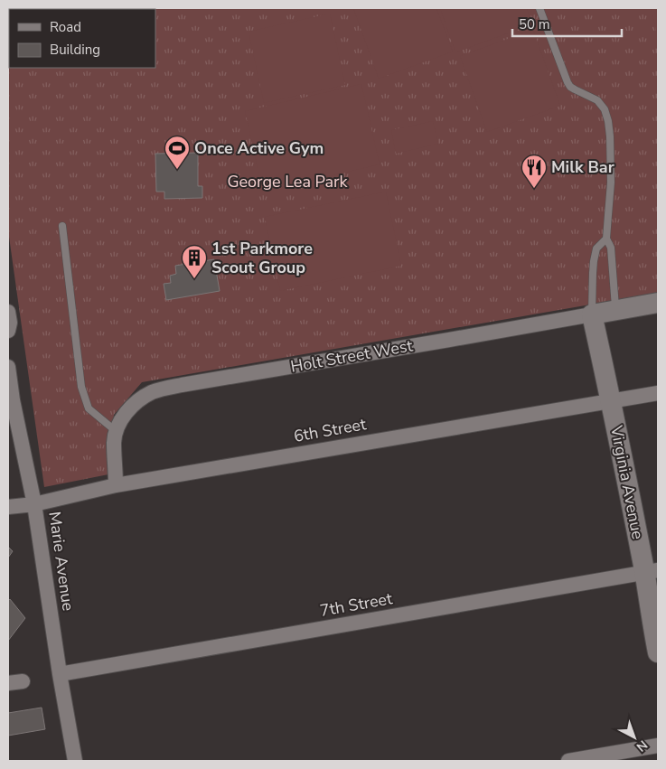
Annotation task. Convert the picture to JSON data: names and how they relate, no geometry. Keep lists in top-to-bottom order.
{
  "streets": {
    "street": [
      "Holt Street West",
      "6th Street",
      "Virginia Avenue",
      "Marie Avenue",
      "7th Street"
    ]
  },
  "crossings": [
    ["Holt Street West", "6th Street"],
    ["Holt Street West", "Virginia Avenue"],
    ["6th Street", "Virginia Avenue"],
    ["6th Street", "Marie Avenue"],
    ["Virginia Avenue", "7th Street"],
    ["Marie Avenue", "7th Street"]
  ],
  "parks": ["George Lea Park"],
  "places": {
    "sports": ["Once Active Gym"],
    "restaurant": ["Milk Bar"],
    "building": ["1st Parkmore Scout Group"]
  },
  "legend": ["Road", "Building"],
  "scale_bar": "50 m",
  "north": "bottom right"
}
